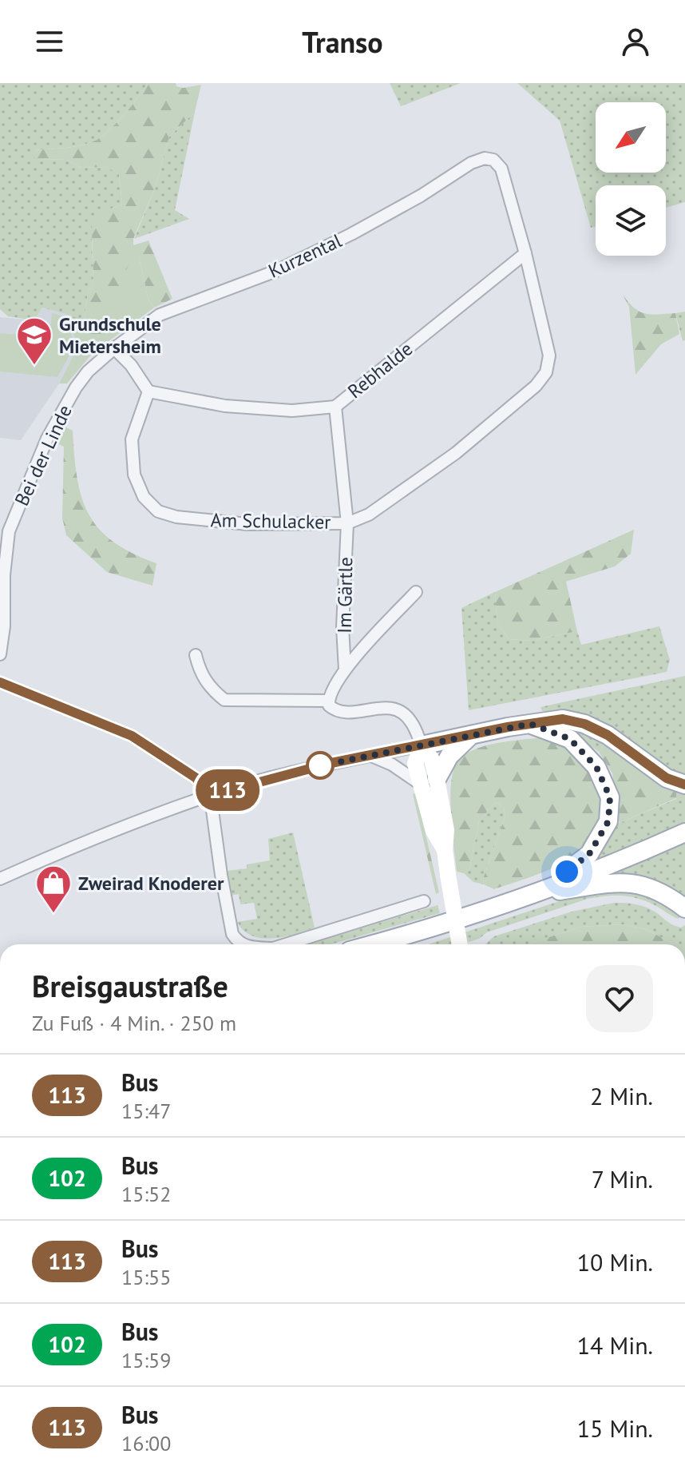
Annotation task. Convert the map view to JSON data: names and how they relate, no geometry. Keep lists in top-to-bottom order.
{
  "streets": {
    "street": [
      "Kurzental",
      "Rebhalde",
      "Bei der Linde",
      "Am Schulacker",
      "Im Gärtle"
    ]
  },
  "crossings": [
    ["Kurzental", "Rebhalde"],
    ["Kurzental", "Bei der Linde"],
    ["Kurzental", "Am Schulacker"],
    ["Rebhalde", "Am Schulacker"],
    ["Rebhalde", "Im Gärtle"],
    ["Am Schulacker", "Im Gärtle"]
  ],
  "places": {
    "school or university": ["Grundschule Mietersheim"],
    "shop": ["Zweirad Knoderer"]
  },
  "lines": ["bus line 113"],
  "north": "bottom left",
  "page": {
    "header": "Transo",
    "on_map": "113",
    "heading": ["Breisgaustraße", "Zu Fuß · 4 Min. · 250 m"],
    "list": [
      {
        "mark": "113",
        "name": "Bus",
        "note": "15:47",
        "value": "2 Min."
      },
      {
        "mark": "102",
        "name": "Bus",
        "note": "15:52",
        "value": "7 Min."
      },
      {
        "mark": "113",
        "name": "Bus",
        "note": "15:55",
        "value": "10 Min."
      },
      {
        "mark": "102",
        "name": "Bus",
        "note": "15:59",
        "value": "14 Min."
      },
      {
        "mark": "113",
        "name": "Bus",
        "note": "16:00",
        "value": "15 Min."
      }
    ]
  }
}
